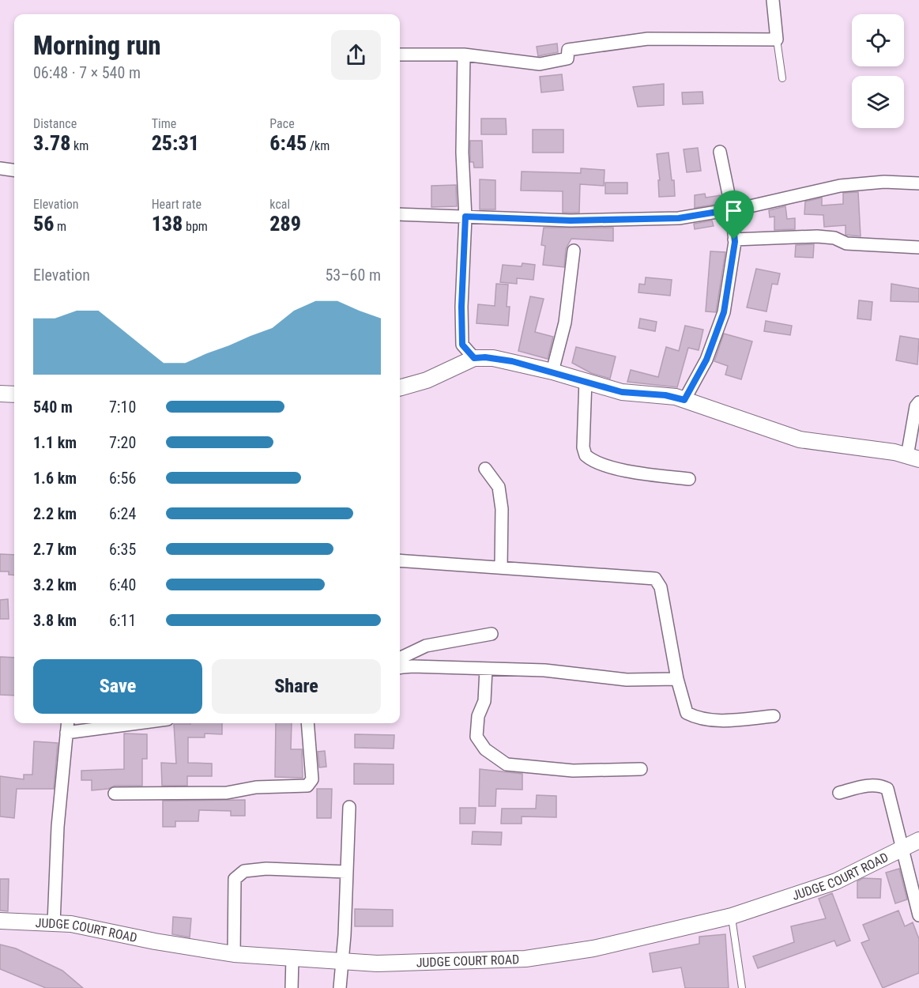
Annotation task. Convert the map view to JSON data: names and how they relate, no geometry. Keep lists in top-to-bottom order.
{
  "streets": {
    "street": ["JUDGE COURT ROAD"]
  },
  "page": {
    "heading": ["Morning run", "06:48 · 7 × 540 m"],
    "stats": [
      ["Distance", "3.78 km"],
      ["Time", "25:31"],
      ["Pace", "6:45 /km"],
      ["Elevation", "56 m"],
      ["Heart rate", "138 bpm"],
      ["kcal", "289"]
    ],
    "chart": ["Elevation", "53–60 m"],
    "list": [
      {
        "name": "540 m",
        "note": "7:10"
      },
      {
        "name": "1.1 km",
        "note": "7:20"
      },
      {
        "name": "1.6 km",
        "note": "6:56"
      },
      {
        "name": "2.2 km",
        "note": "6:24"
      },
      {
        "name": "2.7 km",
        "note": "6:35"
      },
      {
        "name": "3.2 km",
        "note": "6:40"
      },
      {
        "name": "3.8 km",
        "note": "6:11"
      }
    ],
    "buttons": ["Save", "Share"]
  }
}
